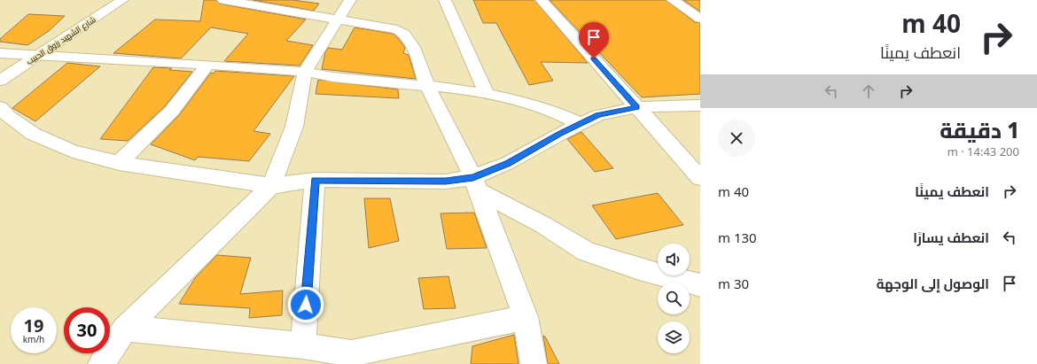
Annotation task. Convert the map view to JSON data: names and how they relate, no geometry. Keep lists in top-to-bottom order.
{
  "streets": {
    "street": ["شارع الشهيد رزوق الحبيب"]
  },
  "page": {
    "turn": ["40 m", "انعطف يمينًا"],
    "heading": ["1 دقيقة", "200 m · 14:43"],
    "list": [
      {
        "name": "انعطف يمينًا",
        "value": "40 m"
      },
      {
        "name": "انعطف يسارًا",
        "value": "130 m"
      },
      {
        "name": "الوصول إلى الوجهة",
        "value": "30 m"
      }
    ],
    "speed": "19 km/h",
    "limit": "30"
  }
}
